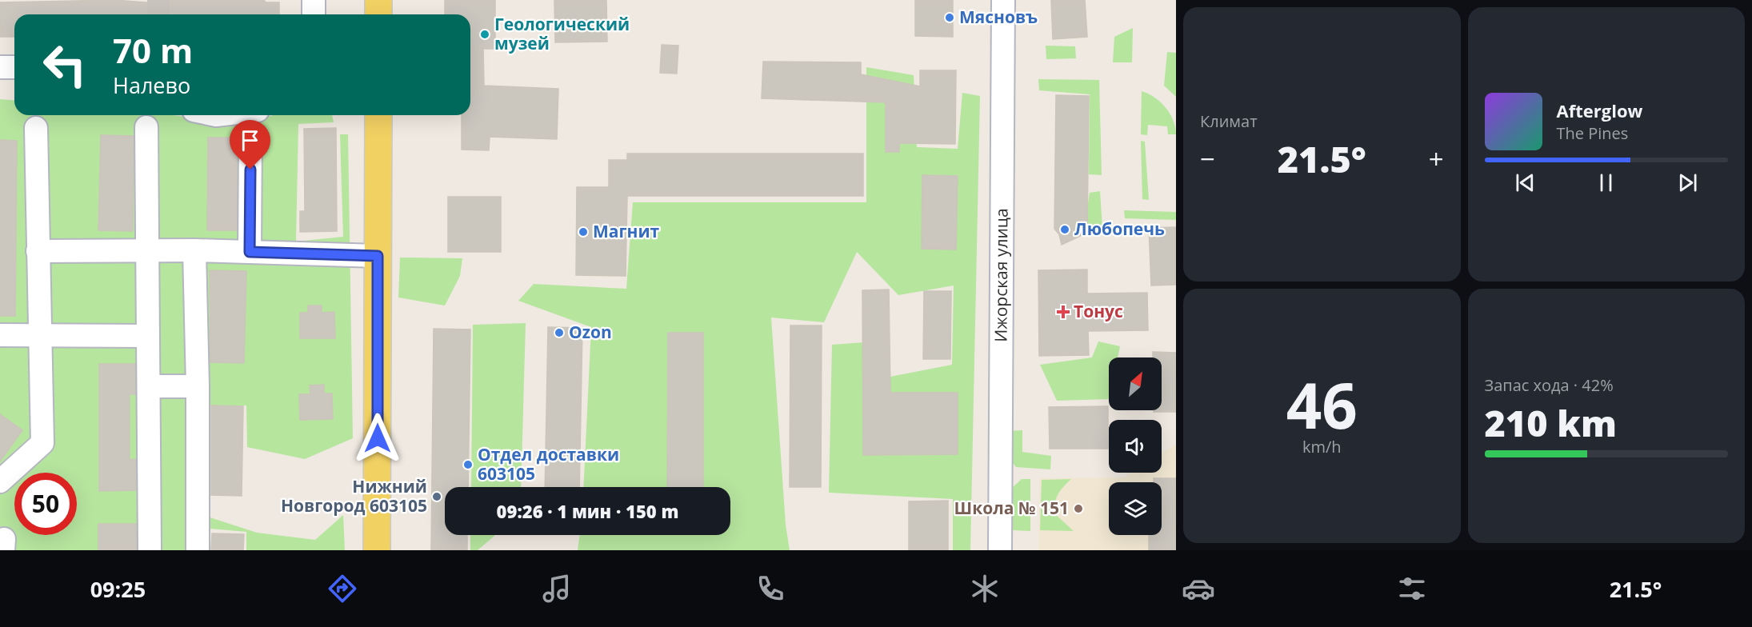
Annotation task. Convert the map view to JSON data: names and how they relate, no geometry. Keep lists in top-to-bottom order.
{
  "streets": {
    "street": ["Ижорская улица"]
  },
  "places": {
    "other": [
      "Мясновъ",
      "Геологический музей",
      "Любопечь",
      "Магнит",
      "Ozon",
      "Отдел доставки 603105",
      "Нижний Новгород 603105",
      "Школа № 151"
    ],
    "health": ["Тонус"]
  },
  "north": "top right",
  "page": {
    "tile": [
      "Климат",
      ["46", "km/h"],
      ["Запас хода · 42%", "210 km"]
    ],
    "turn": ["70 m", "Налево"],
    "song": ["Afterglow", "The Pines"],
    "heat": ["−", "21.5°", "+"],
    "limit": "50",
    "trip": "09:26 · 1 мин · 150 m",
    "tabs": ["09:25", "21.5°"]
  }
}
